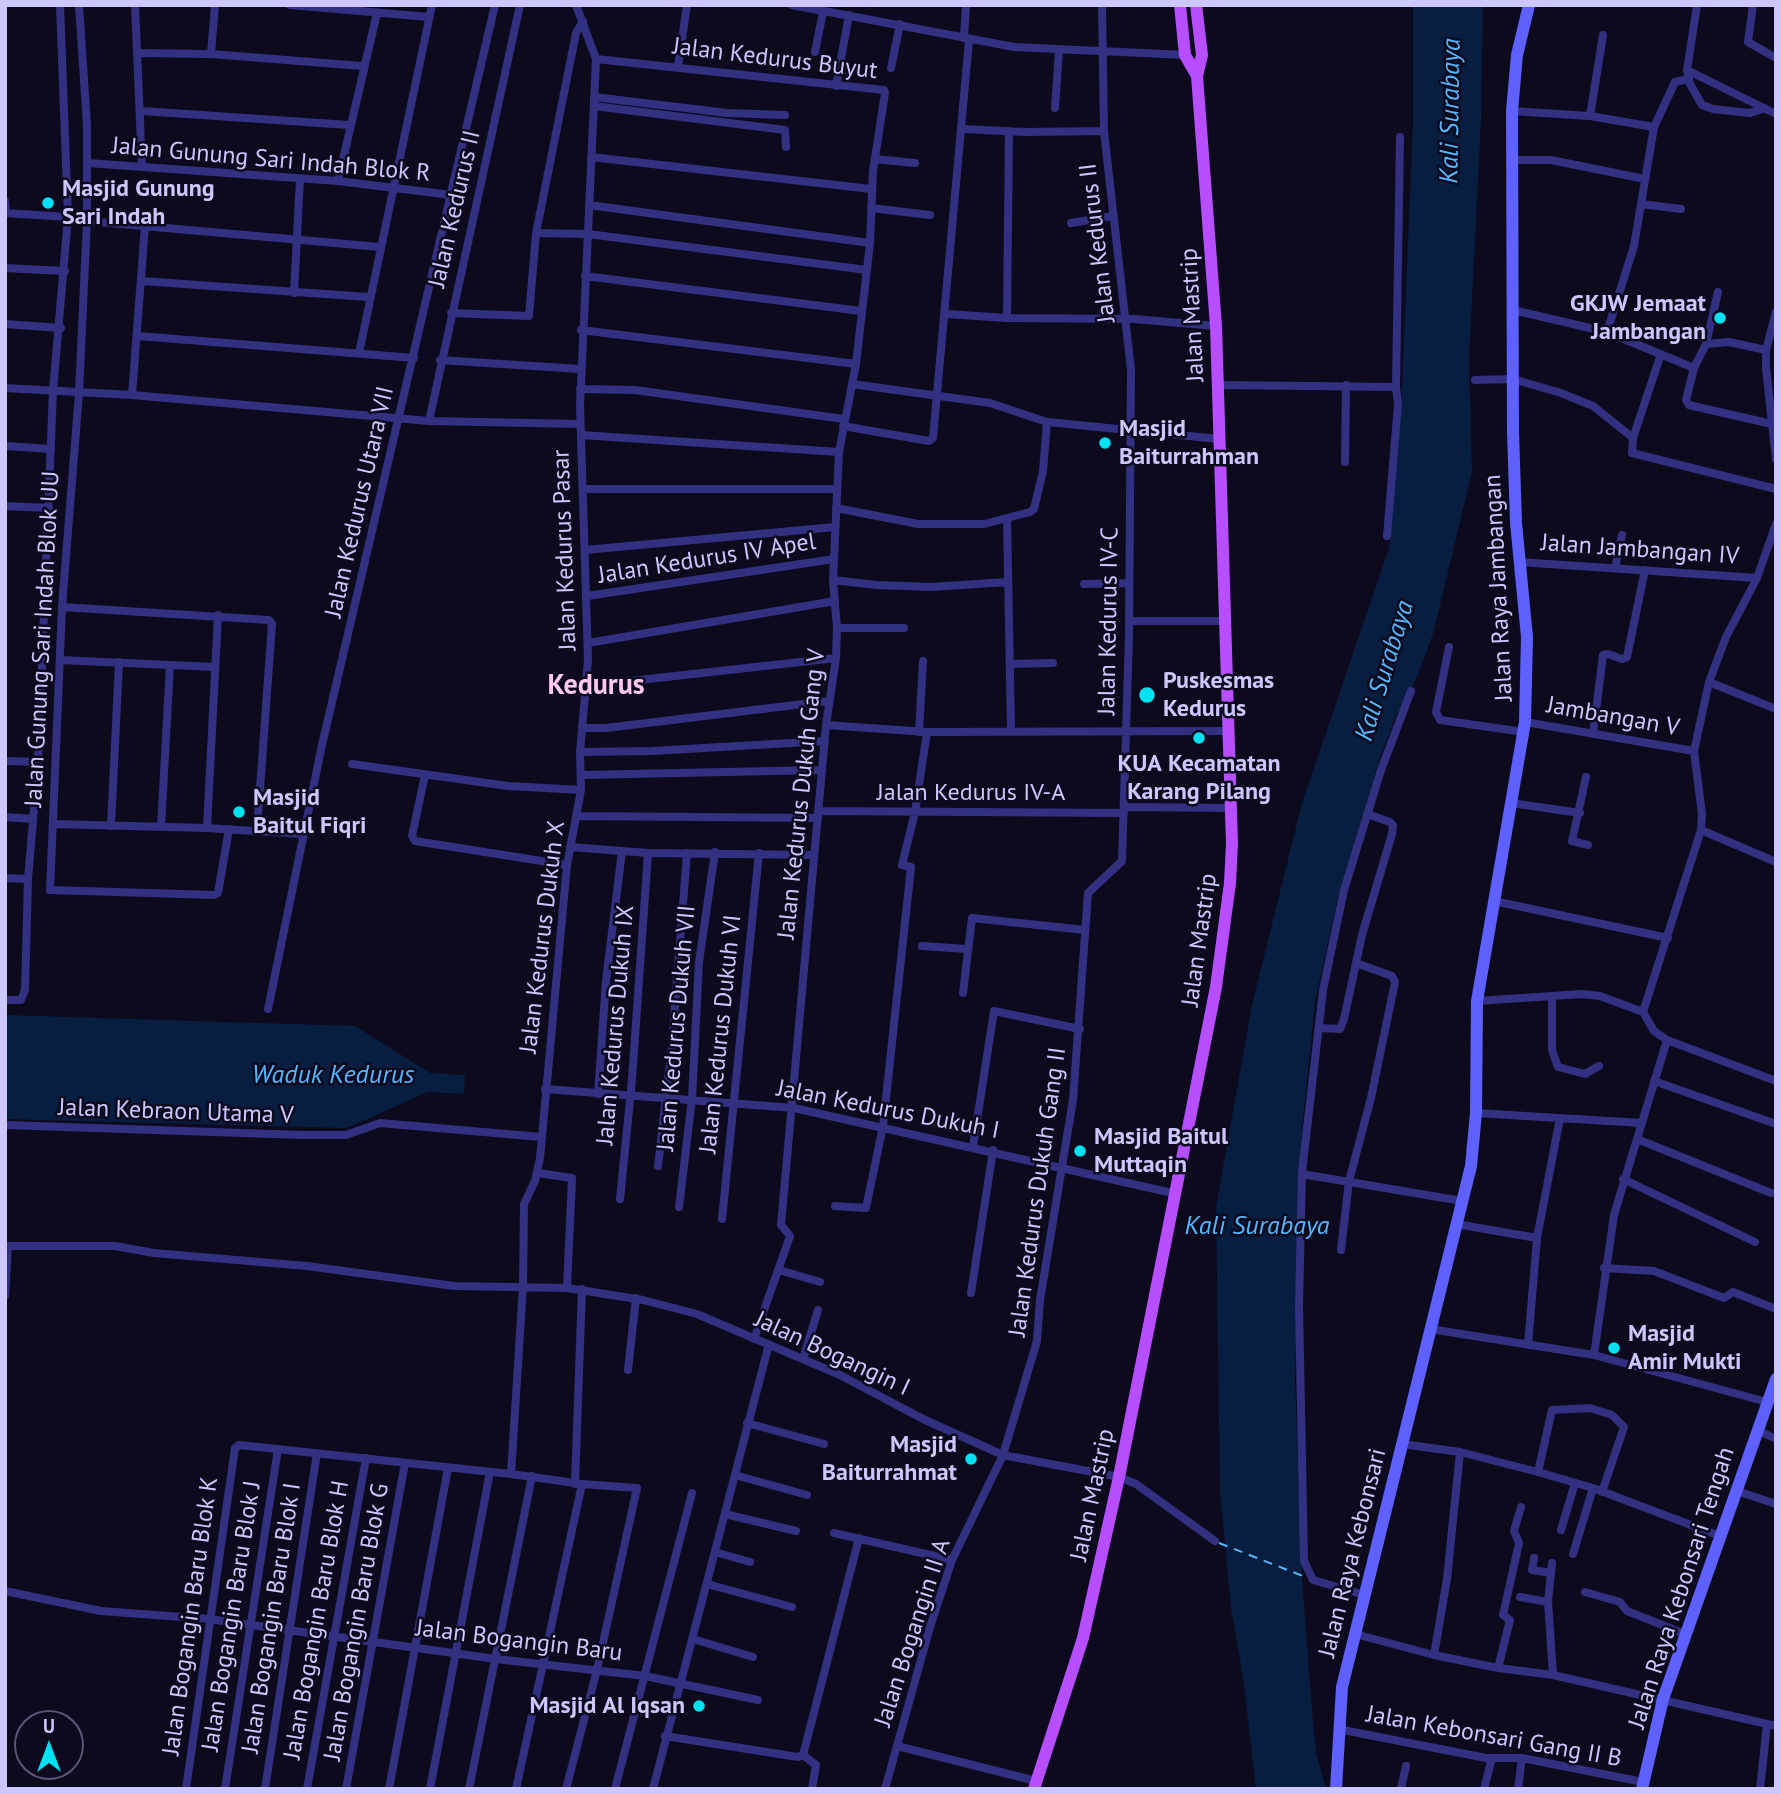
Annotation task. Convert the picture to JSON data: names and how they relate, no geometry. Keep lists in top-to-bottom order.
{
  "streets": {
    "main road": [
      "Jalan Mastrip",
      "Jalan Raya Jambangan",
      "Jalan Raya Kebonsari",
      "Jalan Raya Kebonsari Tengah"
    ],
    "street": [
      "Jalan Kedurus Buyut",
      "Jalan Gunung Sari Indah Blok R",
      "Jalan Kedurus II",
      "Jalan Kedurus Utara VII",
      "Jalan Kedurus Pasar",
      "Jalan Jambangan IV",
      "Jalan Kedurus IV Apel",
      "Jalan Kedurus IV-C",
      "Jalan Gunung Sari Indah Blok UU",
      "Jambangan V",
      "Jalan Kedurus IV-A",
      "Jalan Kedurus Dukuh Gang V",
      "Jalan Kedurus Dukuh X",
      "Jalan Kedurus Dukuh IX",
      "Jalan Kedurus Dukuh VII",
      "Jalan Kedurus Dukuh VI",
      "Jalan Kedurus Dukuh I",
      "Jalan Kebraon Utama V",
      "Jalan Kedurus Dukuh Gang II",
      "Jalan Bogangin I",
      "Jalan Bogangin Baru Blok K",
      "Jalan Bogangin Baru Blok J",
      "Jalan Bogangin Baru Blok I",
      "Jalan Bogangin Baru Blok H",
      "Jalan Bogangin Baru Blok G",
      "Jalan Bogangin II A",
      "Jalan Bogangin Baru",
      "Jalan Kebonsari Gang II B"
    ]
  },
  "crossings": [
    ["Jalan Kedurus Buyut", "Jalan Kedurus Dukuh Gang V"],
    ["Jalan Gunung Sari Indah Blok R", "Jalan Kedurus Utara VII"],
    ["Jalan Gunung Sari Indah Blok R", "Jalan Gunung Sari Indah Blok UU"],
    ["Jalan Kedurus II", "Jalan Kedurus IV-C"],
    ["Jalan Mastrip", "Jalan Kedurus IV-A"],
    ["Jalan Mastrip", "Jalan Kedurus Dukuh I"],
    ["Jalan Mastrip", "Jalan Bogangin I"],
    ["Jalan Kedurus Pasar", "Jalan Kedurus IV Apel"],
    ["Jalan Kedurus Pasar", "Jalan Kedurus Dukuh X"],
    ["Jalan Jambangan IV", "Jalan Raya Jambangan"],
    ["Jalan Kedurus IV Apel", "Jalan Kedurus Dukuh Gang V"],
    ["Jalan Raya Jambangan", "Jambangan V"],
    ["Jalan Raya Jambangan", "Jalan Raya Kebonsari"],
    ["Jalan Kedurus IV-C", "Jalan Kedurus IV-A"],
    ["Jalan Kedurus IV-C", "Jalan Kedurus Dukuh Gang II"],
    ["Jalan Kedurus IV-A", "Jalan Kedurus Dukuh Gang V"],
    ["Jalan Kedurus IV-A", "Jalan Kedurus Dukuh X"],
    ["Jalan Kedurus Dukuh Gang V", "Jalan Kedurus Dukuh I"],
    ["Jalan Kedurus Dukuh X", "Jalan Kedurus Dukuh I"],
    ["Jalan Kedurus Dukuh X", "Jalan Kebraon Utama V"],
    ["Jalan Kedurus Dukuh X", "Jalan Bogangin I"],
    ["Jalan Kedurus Dukuh IX", "Jalan Kedurus Dukuh I"],
    ["Jalan Kedurus Dukuh VII", "Jalan Kedurus Dukuh I"],
    ["Jalan Kedurus Dukuh VI", "Jalan Kedurus Dukuh I"],
    ["Jalan Kedurus Dukuh I", "Jalan Kedurus Dukuh Gang II"],
    ["Jalan Kedurus Dukuh Gang II", "Jalan Bogangin I"],
    ["Jalan Kedurus Dukuh Gang II", "Jalan Bogangin II A"],
    ["Jalan Bogangin I", "Jalan Bogangin II A"],
    ["Jalan Raya Kebonsari", "Jalan Kebonsari Gang II B"],
    ["Jalan Raya Kebonsari Tengah", "Jalan Kebonsari Gang II B"],
    ["Jalan Bogangin Baru Blok K", "Jalan Bogangin Baru Blok J"],
    ["Jalan Bogangin Baru Blok K", "Jalan Bogangin Baru"],
    ["Jalan Bogangin Baru Blok J", "Jalan Bogangin Baru"],
    ["Jalan Bogangin Baru Blok I", "Jalan Bogangin Baru"],
    ["Jalan Bogangin Baru Blok H", "Jalan Bogangin Baru"],
    ["Jalan Bogangin Baru Blok G", "Jalan Bogangin Baru"]
  ],
  "districts": ["Kedurus"],
  "water": ["Kali Surabaya", "Waduk Kedurus"],
  "places": [
    "Masjid Gunung Sari Indah",
    "GKJW Jemaat Jambangan",
    "Masjid Baiturrahman",
    "Puskesmas Kedurus",
    "KUA Kecamatan Karang Pilang",
    "Masjid Baitul Fiqri",
    "Masjid Baitul Muttaqin",
    "Masjid Amir Mukti",
    "Masjid Baiturrahmat",
    "Masjid Al Iqsan"
  ],
  "north": "top"
}
